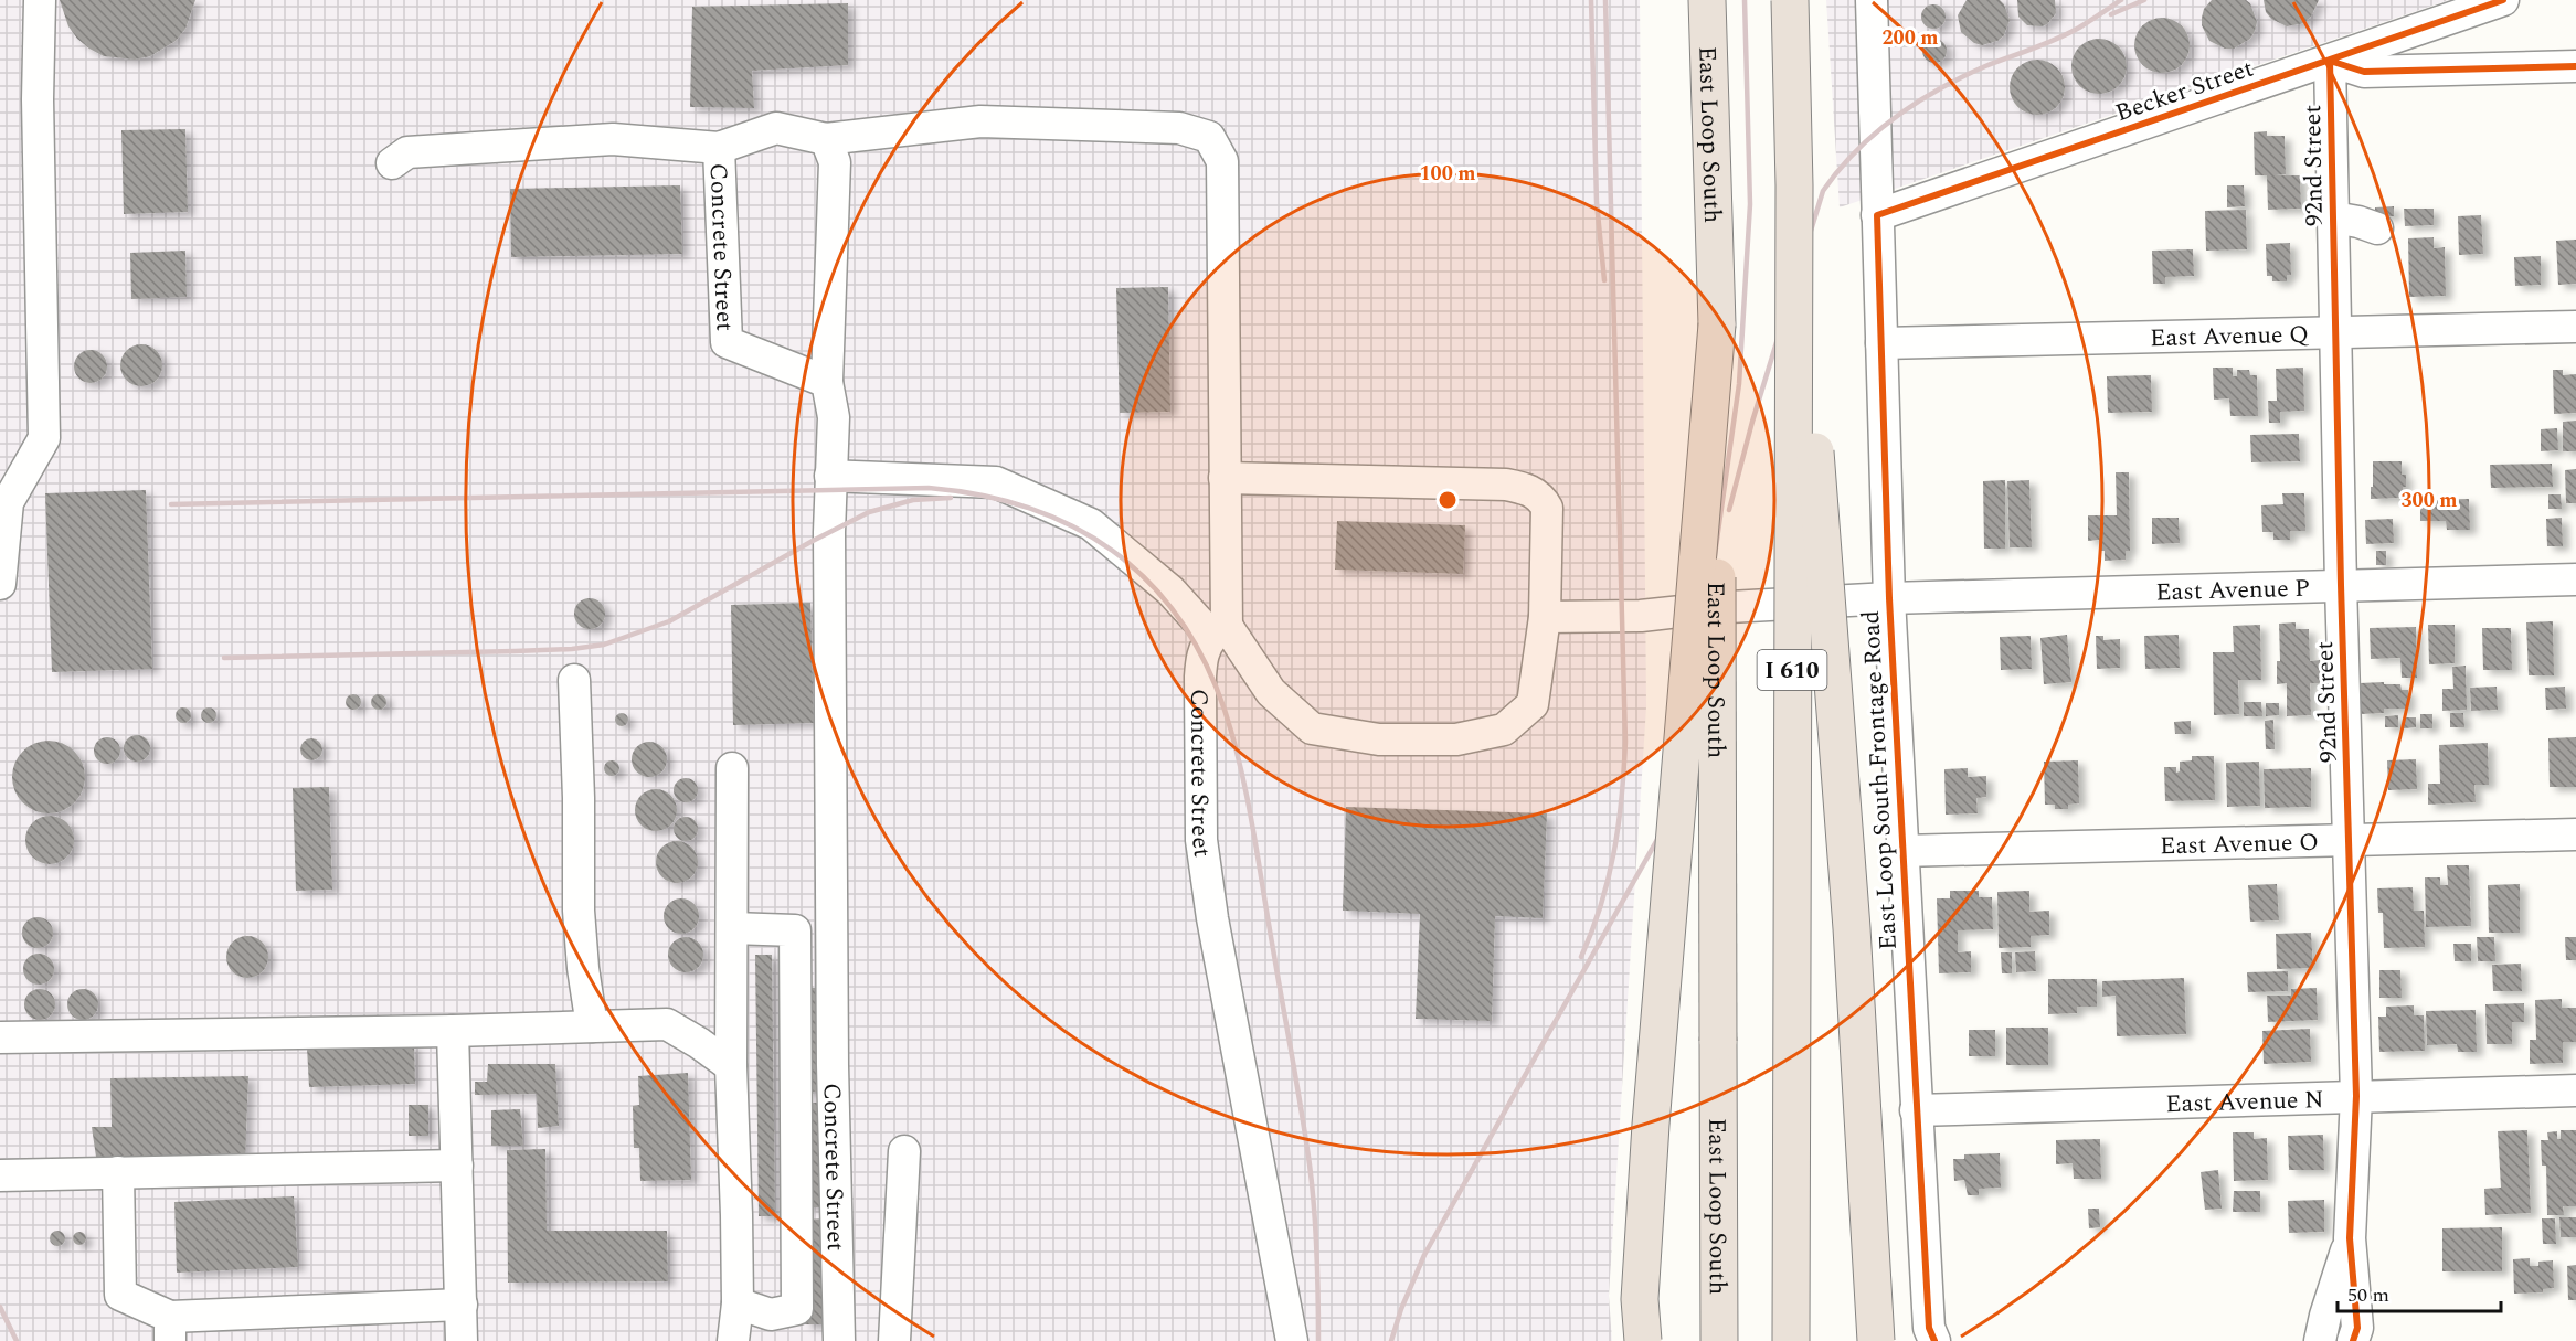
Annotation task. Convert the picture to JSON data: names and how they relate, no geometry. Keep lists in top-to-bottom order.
{
  "streets": {
    "highway": ["East Loop South", "I 610"],
    "street": [
      "Becker Street",
      "92nd Street",
      "Concrete Street",
      "East Avenue Q",
      "East Avenue P",
      "East Loop South Frontage Road",
      "East Avenue O",
      "East Avenue N"
    ]
  },
  "crossings": [
    ["Becker Street", "92nd Street"],
    ["Becker Street", "East Loop South Frontage Road"],
    ["92nd Street", "East Avenue Q"],
    ["92nd Street", "East Avenue P"],
    ["92nd Street", "East Avenue O"],
    ["92nd Street", "East Avenue N"],
    ["East Avenue Q", "East Loop South Frontage Road"],
    ["East Avenue P", "East Loop South Frontage Road"],
    ["East Loop South Frontage Road", "East Avenue O"],
    ["East Loop South Frontage Road", "East Avenue N"]
  ],
  "scale_bar": "50 m",
  "rings": ["200 m", "100 m", "300 m"]
}
